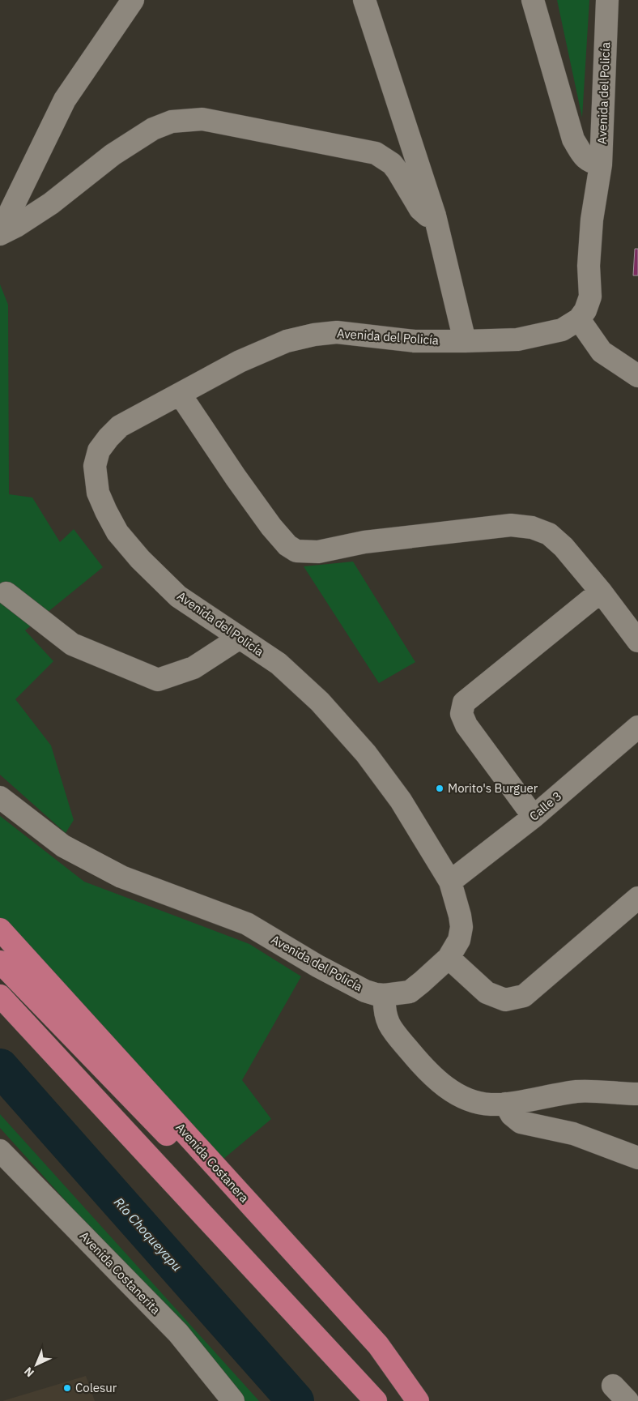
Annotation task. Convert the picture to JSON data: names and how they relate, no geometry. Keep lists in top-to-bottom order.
{
  "streets": {
    "main road": ["Avenida Costanera"],
    "street": ["Avenida del Policía", "Calle 3", "Avenida Costanerita"]
  },
  "crossings": [
    ["Avenida del Policía", "Calle 3"]
  ],
  "water": ["Río Choqueyapu"],
  "places": ["Morito's Burguer", "Colesur"],
  "north": "bottom left"
}
